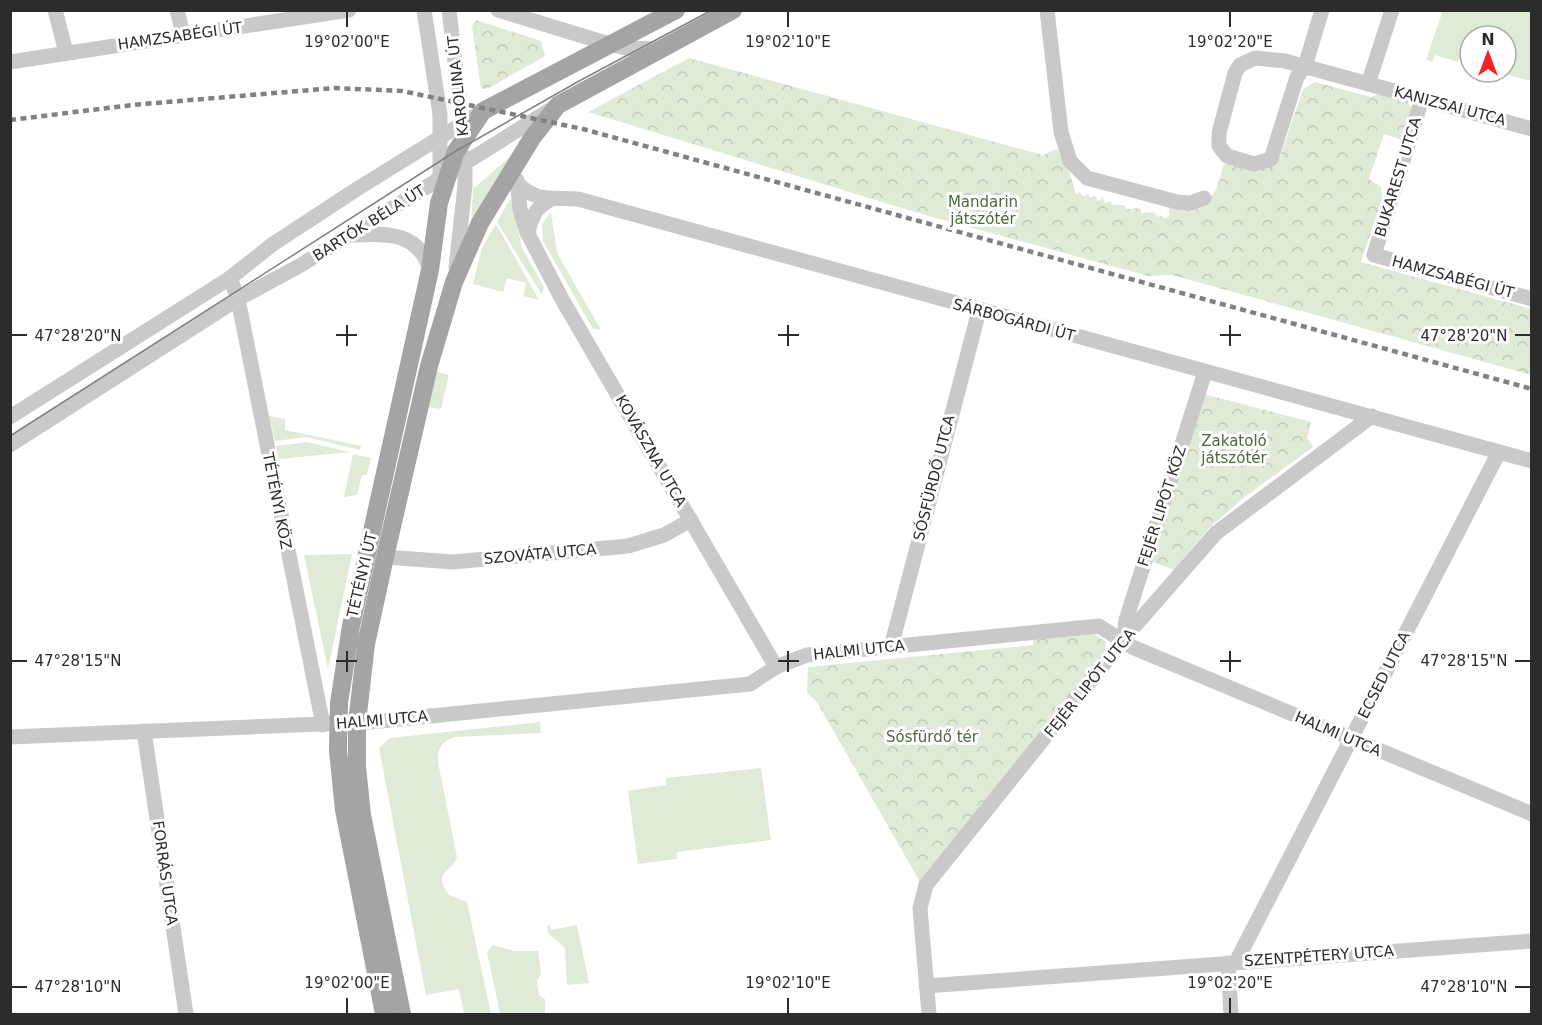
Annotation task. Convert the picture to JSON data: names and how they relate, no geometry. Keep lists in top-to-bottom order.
{
  "streets": {
    "main road": ["TÉTÉNYI ÚT"],
    "street": [
      "HAMZSABÉGI ÚT",
      "KAROLINA ÚT",
      "KANIZSAI UTCA",
      "BUKAREST UTCA",
      "BARTÓK BÉLA ÚT",
      "SÁRBOGÁRDI ÚT",
      "KOVÁSZNA UTCA",
      "SÓSFÜRDŐ UTCA",
      "TÉTÉNYI KÖZ",
      "FEJÉR LIPÓT KÖZ",
      "SZOVÁTA UTCA",
      "HALMI UTCA",
      "ECSED UTCA",
      "FEJÉR LIPÓT UTCA",
      "FORRÁS UTCA",
      "SZENTPÉTERY UTCA"
    ]
  },
  "crossings": [
    ["HAMZSABÉGI ÚT", "BUKAREST UTCA"],
    ["KAROLINA ÚT", "TÉTÉNYI ÚT"],
    ["KANIZSAI UTCA", "BUKAREST UTCA"],
    ["BARTÓK BÉLA ÚT", "TÉTÉNYI KÖZ"],
    ["BARTÓK BÉLA ÚT", "TÉTÉNYI ÚT"],
    ["SÁRBOGÁRDI ÚT", "KOVÁSZNA UTCA"],
    ["SÁRBOGÁRDI ÚT", "SÓSFÜRDŐ UTCA"],
    ["SÁRBOGÁRDI ÚT", "FEJÉR LIPÓT KÖZ"],
    ["SÁRBOGÁRDI ÚT", "TÉTÉNYI ÚT"],
    ["SÁRBOGÁRDI ÚT", "ECSED UTCA"],
    ["SÁRBOGÁRDI ÚT", "FEJÉR LIPÓT UTCA"],
    ["KOVÁSZNA UTCA", "SZOVÁTA UTCA"],
    ["KOVÁSZNA UTCA", "TÉTÉNYI ÚT"],
    ["KOVÁSZNA UTCA", "HALMI UTCA"],
    ["SÓSFÜRDŐ UTCA", "HALMI UTCA"],
    ["TÉTÉNYI KÖZ", "TÉTÉNYI ÚT"],
    ["TÉTÉNYI KÖZ", "HALMI UTCA"],
    ["FEJÉR LIPÓT KÖZ", "HALMI UTCA"],
    ["FEJÉR LIPÓT KÖZ", "FEJÉR LIPÓT UTCA"],
    ["SZOVÁTA UTCA", "TÉTÉNYI ÚT"],
    ["TÉTÉNYI ÚT", "HALMI UTCA"],
    ["HALMI UTCA", "ECSED UTCA"],
    ["HALMI UTCA", "FEJÉR LIPÓT UTCA"],
    ["HALMI UTCA", "FORRÁS UTCA"],
    ["ECSED UTCA", "SZENTPÉTERY UTCA"],
    ["FEJÉR LIPÓT UTCA", "SZENTPÉTERY UTCA"]
  ],
  "parks": ["Mandarin játszótér", "Zakatoló játszótér", "Sósfürdő tér"],
  "north": "top",
  "coordinates": [
    "19°02'00\"E",
    "19°02'10\"E",
    "19°02'20\"E",
    "47°28'20\"N",
    "47°28'15\"N",
    "47°28'10\"N"
  ]
}
